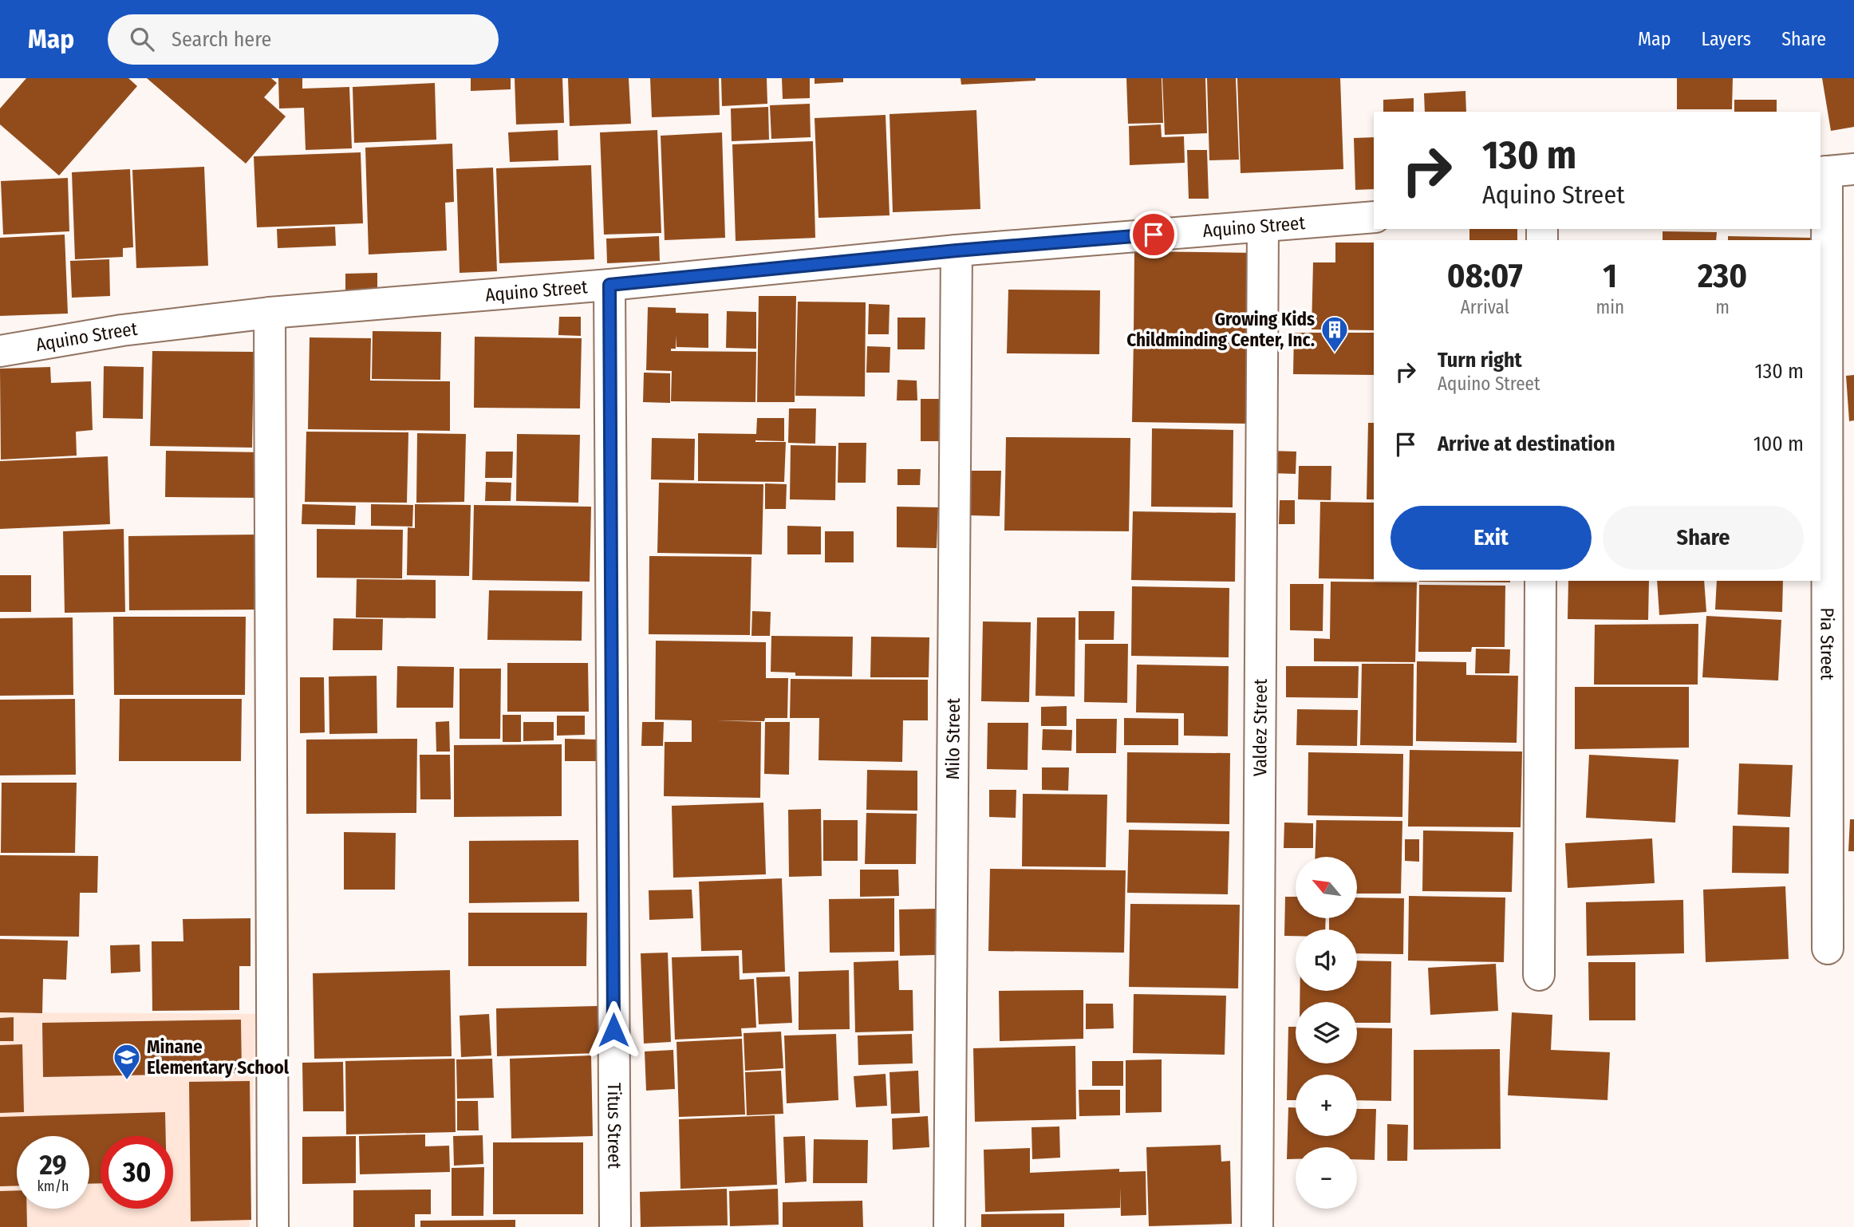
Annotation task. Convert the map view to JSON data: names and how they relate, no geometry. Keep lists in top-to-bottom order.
{
  "streets": {
    "street": [
      "Aquino Street",
      "Pia Street",
      "Valdez Street",
      "Milo Street",
      "Titus Street"
    ]
  },
  "crossings": [
    ["Aquino Street", "Valdez Street"],
    ["Aquino Street", "Milo Street"],
    ["Aquino Street", "Titus Street"]
  ],
  "places": {
    "building": ["Growing Kids Childminding Center, Inc."],
    "school or university": ["Minane Elementary School"]
  },
  "north": "top left",
  "page": {
    "header": "Map",
    "search": "Search here",
    "nav": ["Map", "Layers", "Share"],
    "turn": ["130 m", "Aquino Street"],
    "eta": [
      "08:07",
      "Arrival",
      "1",
      "min",
      "230",
      "m"
    ],
    "list": [
      {
        "name": "Turn right",
        "note": "Aquino Street",
        "value": "130 m"
      },
      {
        "name": "Arrive at destination",
        "value": "100 m"
      }
    ],
    "buttons": ["Exit", "Share"],
    "map_buttons": ["+", "−"],
    "speed": "29 km/h",
    "limit": "30"
  }
}
